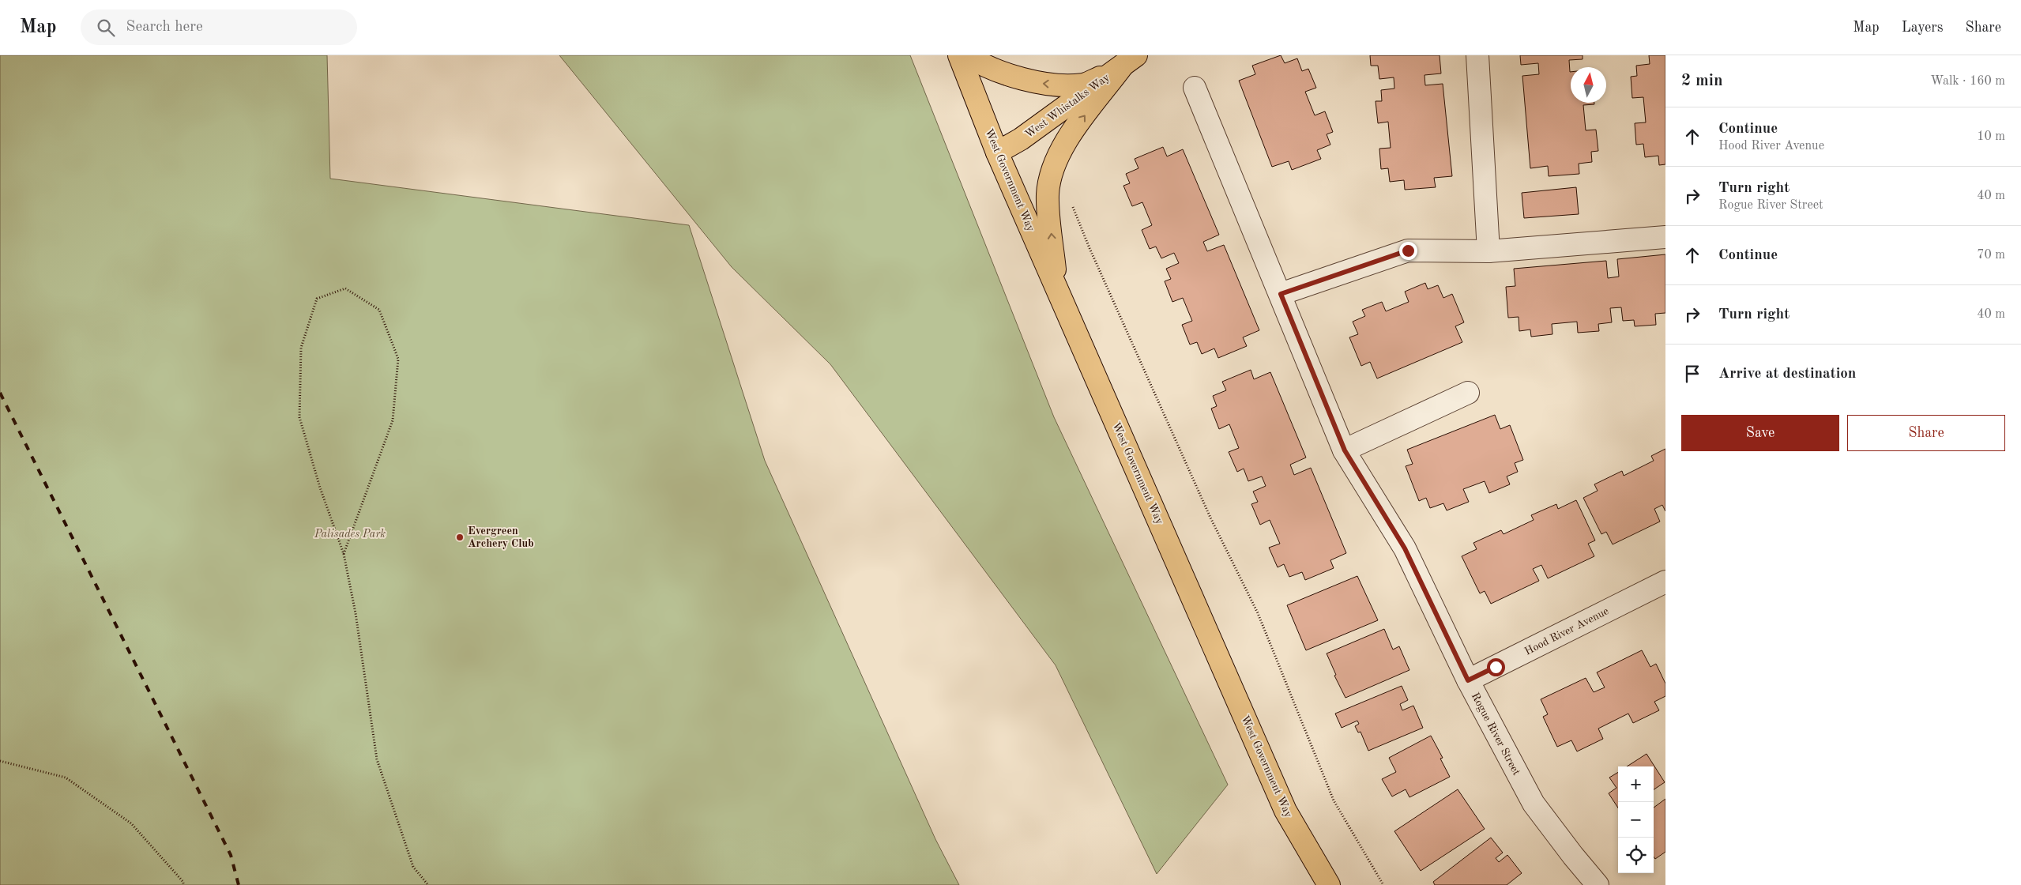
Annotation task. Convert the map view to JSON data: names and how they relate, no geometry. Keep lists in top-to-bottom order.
{
  "streets": {
    "main road": ["West Whistalks Way", "West Government Way"],
    "street": ["Hood River Avenue", "Rogue River Street"]
  },
  "crossings": [
    ["West Whistalks Way", "West Government Way"],
    ["Hood River Avenue", "Rogue River Street"]
  ],
  "parks": ["Palisades Park"],
  "places": ["Evergreen Archery Club"],
  "north": "top",
  "page": {
    "header": "Map",
    "search": "Search here",
    "nav": ["Map", "Layers", "Share"],
    "heading": ["2 min", "Walk · 160 m"],
    "list": [
      ["Continue", "Hood River Avenue", "10 m"],
      ["Turn right", "Rogue River Street", "40 m"],
      ["Continue", "70 m"],
      ["Turn right", "40 m"],
      "Arrive at destination"
    ],
    "buttons": ["Save", "Share"],
    "map_buttons": ["+", "−"]
  }
}
